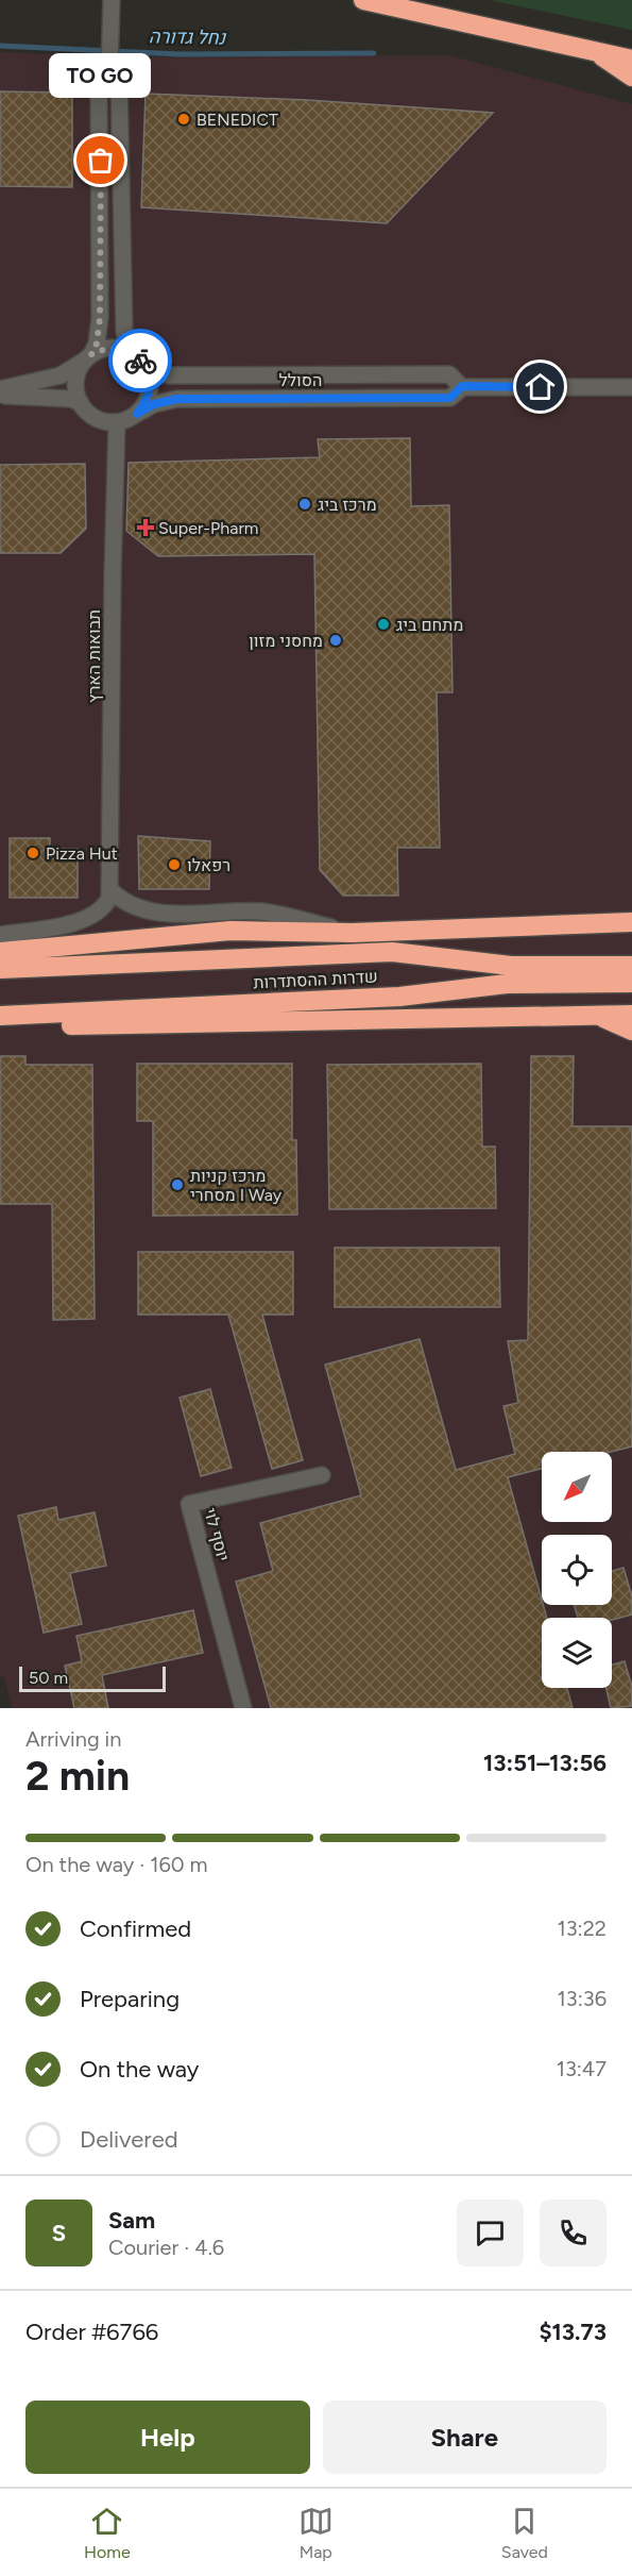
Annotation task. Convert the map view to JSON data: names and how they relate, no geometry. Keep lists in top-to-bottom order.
{
  "streets": {
    "highway": ["שדרות ההסתדרות"],
    "street": ["הסולל", "תבואות הארץ", "יוסף לוי"]
  },
  "crossings": [
    ["הסולל", "תבואות הארץ"]
  ],
  "water": ["נחל גדורה"],
  "places": {
    "other": [
      "BENEDICT",
      "TO GO",
      "מרכז ביג",
      "מתחם ביג",
      "מחסני מזון",
      "Pizza Hut",
      "רפאלו",
      "מרכז קניות מסחרי I Way"
    ],
    "health": ["Super-Pharm"]
  },
  "scale_bar": "50 m",
  "north": "bottom left",
  "page": {
    "bubble": "TO GO",
    "scale": "50 m",
    "heading": ["2 min", "Arriving in", "13:51–13:56"],
    "panel": [
      "Sam",
      "Courier · 4.6",
      "Order #6766",
      "$13.73"
    ],
    "bar": "On the way · 160 m",
    "list": [
      ["Confirmed", "13:22"],
      ["Preparing", "13:36"],
      ["On the way", "13:47"],
      "Delivered"
    ],
    "round": "S",
    "buttons": ["Help", "Share"],
    "tabs": ["Home", "Map", "Saved"]
  }
}
